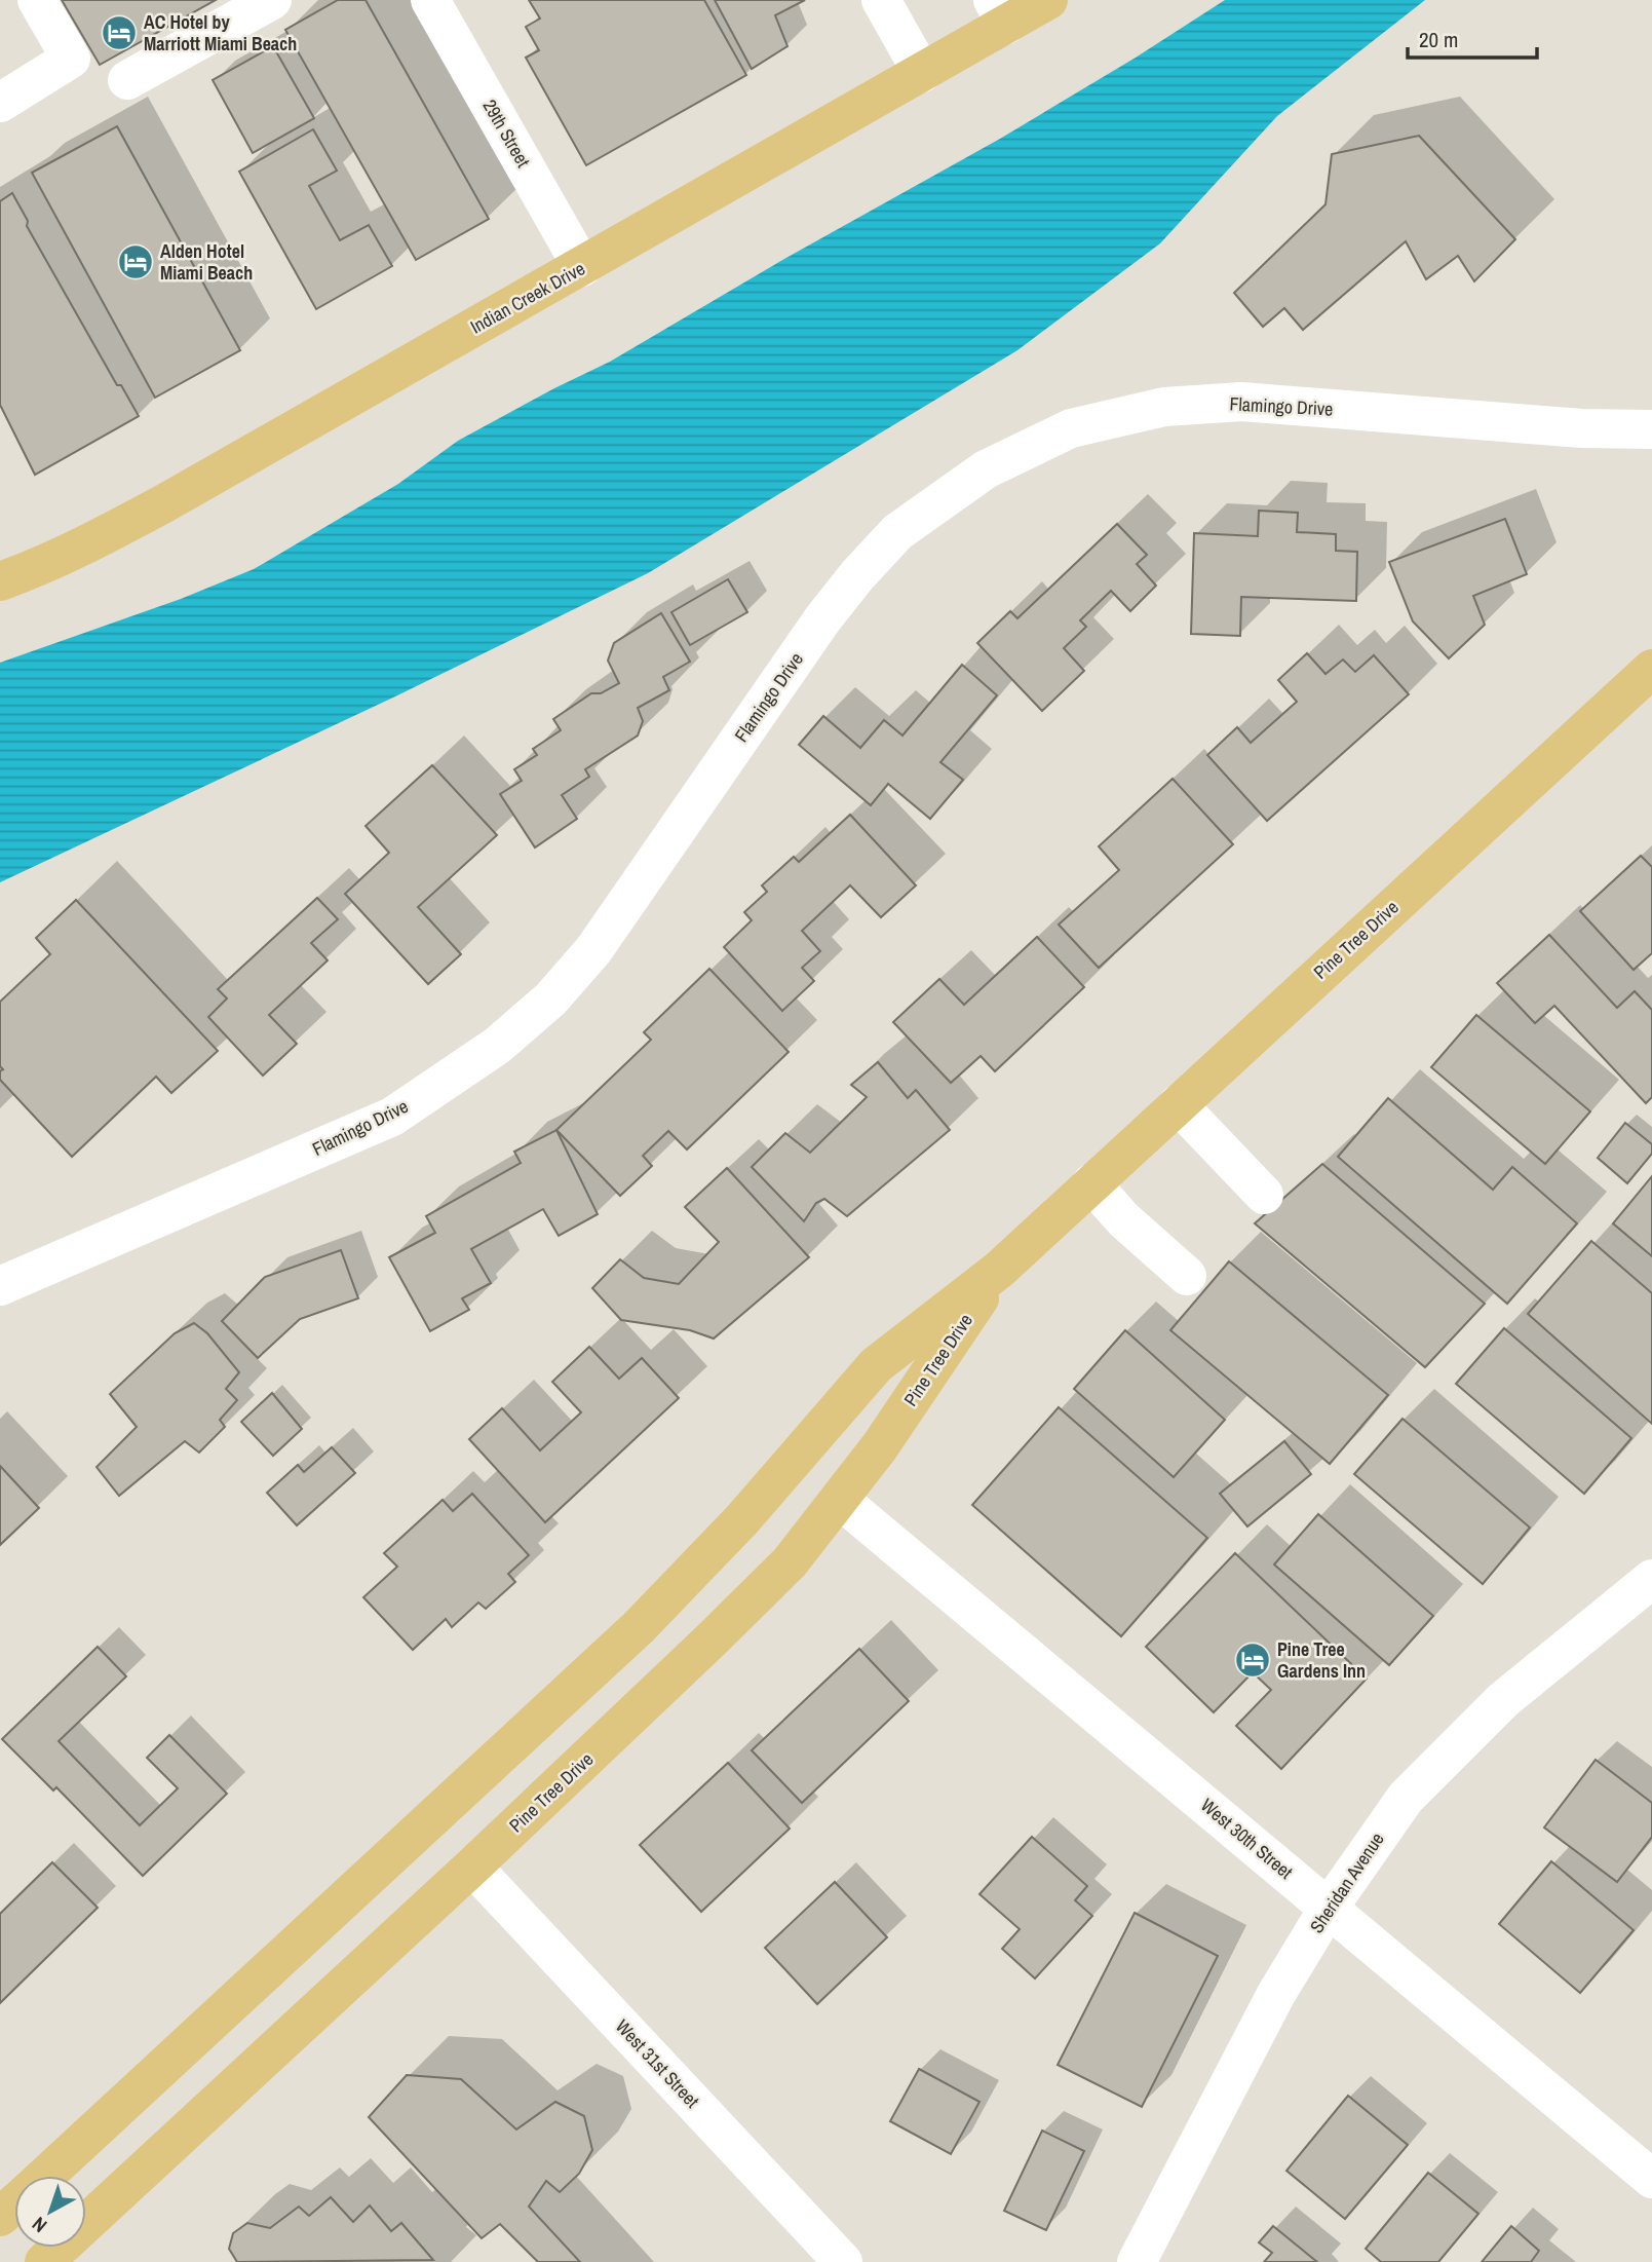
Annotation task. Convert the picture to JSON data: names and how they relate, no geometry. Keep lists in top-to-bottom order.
{
  "streets": {
    "main road": ["Indian Creek Drive", "Pine Tree Drive"],
    "street": [
      "29th Street",
      "Flamingo Drive",
      "West 30th Street",
      "Sheridan Avenue",
      "West 31st Street"
    ]
  },
  "crossings": [
    ["29th Street", "Indian Creek Drive"],
    ["Pine Tree Drive", "West 30th Street"],
    ["Pine Tree Drive", "West 31st Street"],
    ["West 30th Street", "Sheridan Avenue"]
  ],
  "places": {
    "hotel": ["AC Hotel by Marriott Miami Beach", "Alden Hotel Miami Beach", "Pine Tree Gardens Inn"]
  },
  "scale_bar": "20 m",
  "north": "bottom left"
}
